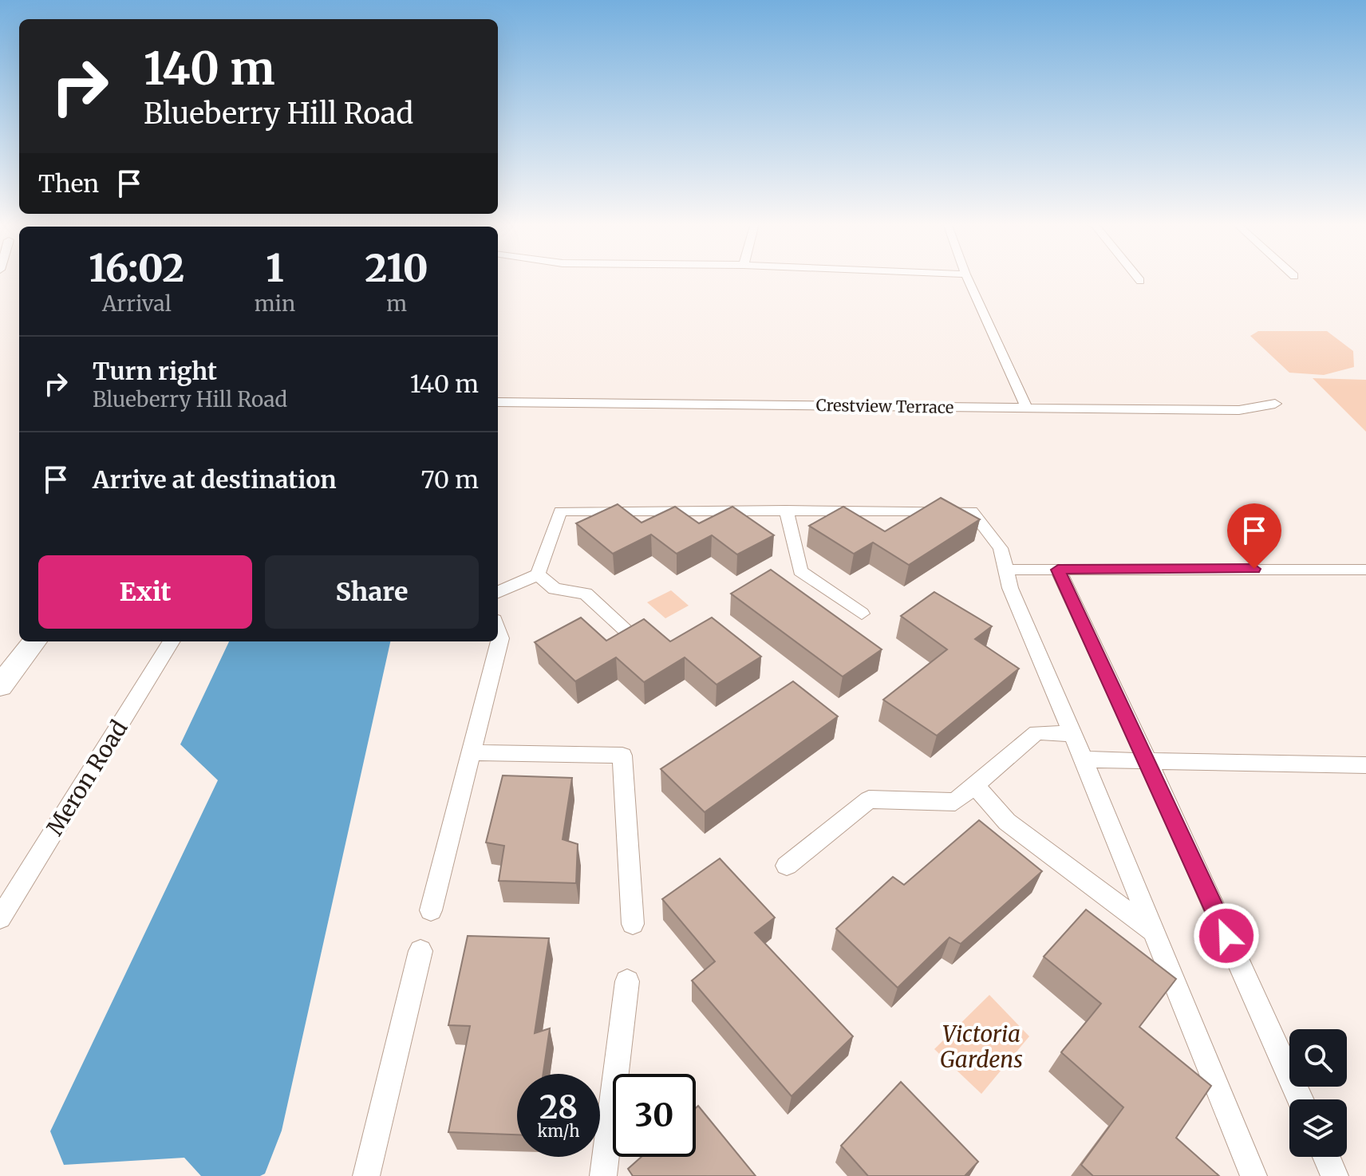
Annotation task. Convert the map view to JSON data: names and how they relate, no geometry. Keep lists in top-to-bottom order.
{
  "streets": {
    "street": ["Crestview Terrace", "Meron Road"]
  },
  "parks": ["Victoria Gardens"],
  "page": {
    "turn": ["140 m", "Blueberry Hill Road"],
    "then": "Then",
    "eta": [
      "16:02",
      "Arrival",
      "1",
      "min",
      "210",
      "m"
    ],
    "list": [
      {
        "name": "Turn right",
        "note": "Blueberry Hill Road",
        "value": "140 m"
      },
      {
        "name": "Arrive at destination",
        "value": "70 m"
      }
    ],
    "buttons": ["Exit", "Share"],
    "speed": "28 km/h",
    "limit": "30"
  }
}
